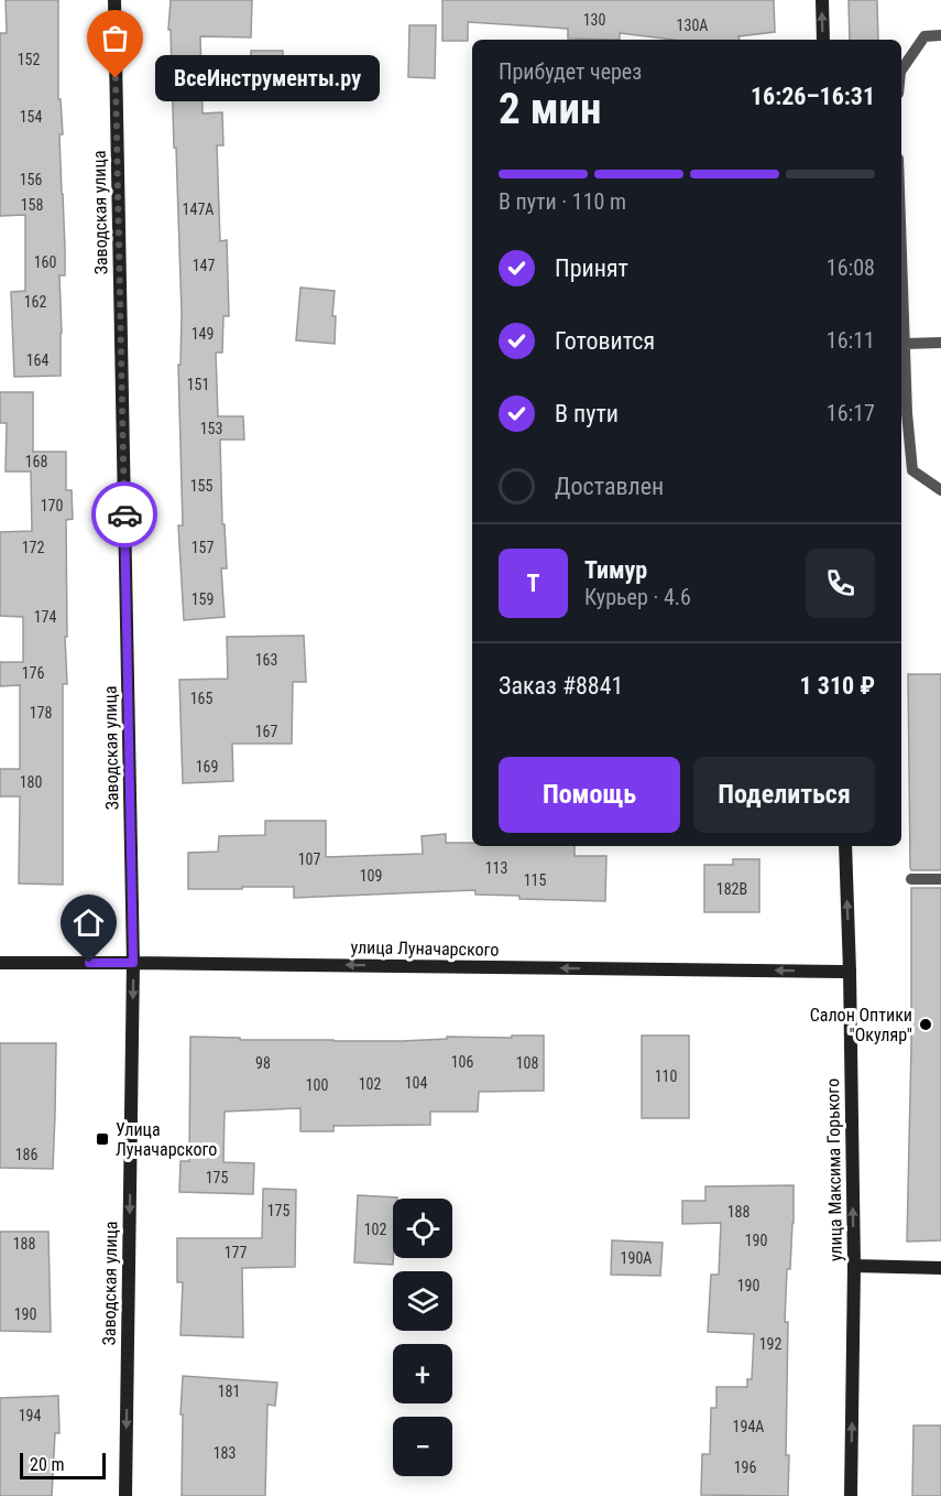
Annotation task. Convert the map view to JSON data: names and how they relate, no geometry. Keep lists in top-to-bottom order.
{
  "streets": {
    "main road": ["Заводская улица", "улица Луначарского", "улица Максима Горького"]
  },
  "crossings": [
    ["Заводская улица", "улица Луначарского"],
    ["улица Луначарского", "улица Максима Горького"]
  ],
  "one_way": ["Заводская улица", "улица Луначарского", "улица Максима Горького"],
  "places": {
    "other": ["ВсеИнструменты.ру", "Салон Оптики \"Окуляр\""],
    "transit": ["Улица Луначарского"]
  },
  "house_numbers": [
    "130",
    "130А",
    "152",
    "154",
    "156",
    "158",
    "147А",
    "160",
    "147",
    "162",
    "149",
    "164",
    "151",
    "153",
    "168",
    "155",
    "170",
    "172",
    "157",
    "159",
    "174",
    "163",
    "176",
    "165",
    "178",
    "167",
    "169",
    "180",
    "107",
    "113",
    "109",
    "115",
    "182В",
    "106",
    "98",
    "108",
    "110",
    "104",
    "102",
    "100",
    "186",
    "175",
    "175",
    "188",
    "102",
    "190",
    "188",
    "177",
    "190А",
    "190",
    "190",
    "192",
    "181",
    "194",
    "194А",
    "183",
    "196"
  ],
  "scale_bar": "20 m",
  "page": {
    "heading": ["2 мин", "Прибудет через", "16:26–16:31"],
    "panel": [
      "Тимур",
      "Курьер · 4.6",
      "Заказ #8841",
      "1 310 ₽"
    ],
    "bubble": "ВсеИнструменты.ру",
    "bar": "В пути · 110 m",
    "list": [
      ["Принят", "16:08"],
      ["Готовится", "16:11"],
      ["В пути", "16:17"],
      "Доставлен"
    ],
    "round": "Т",
    "buttons": ["Помощь", "Поделиться"],
    "map_buttons": ["+", "−"],
    "scale": "20 m"
  }
}
